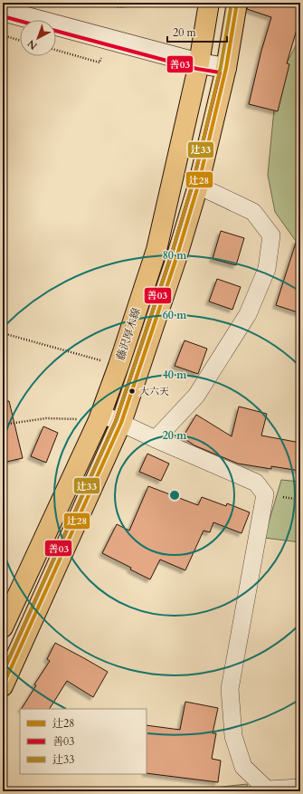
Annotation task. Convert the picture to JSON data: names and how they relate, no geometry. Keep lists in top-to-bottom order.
{
  "streets": {
    "main road": ["藤沢厚木線"]
  },
  "places": ["大六天"],
  "lines": ["transit line 辻28", "transit line 辻33", "transit line 善03"],
  "legend": ["辻28", "善03", "辻33"],
  "scale_bar": "20 m",
  "north": "bottom left",
  "rings": [
    "80 m",
    "60 m",
    "40 m",
    "20 m"
  ]
}
